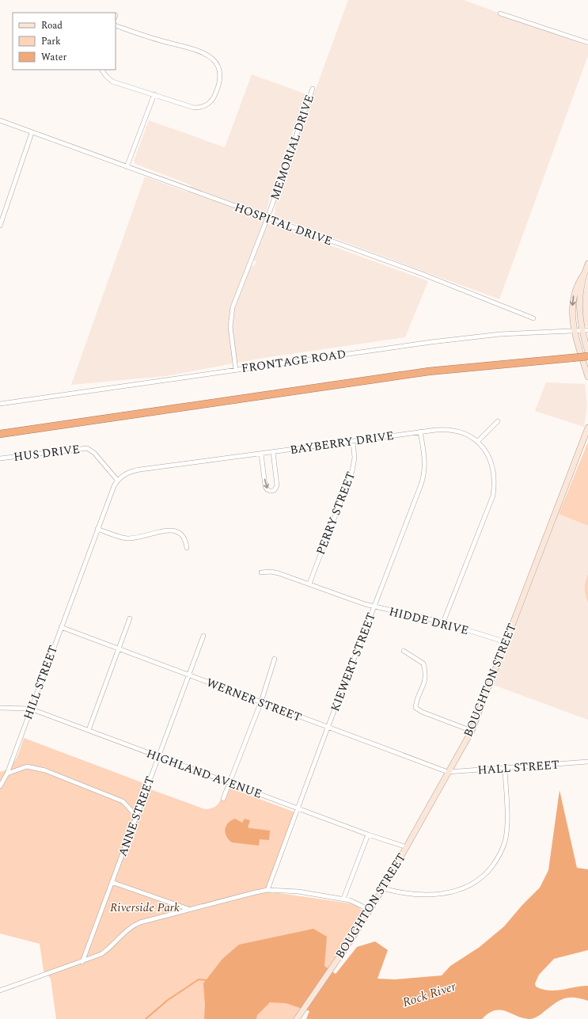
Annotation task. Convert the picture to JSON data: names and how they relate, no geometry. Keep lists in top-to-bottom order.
{
  "streets": {
    "street": [
      "MEMORIAL DRIVE",
      "HOSPITAL DRIVE",
      "FRONTAGE ROAD",
      "BAYBERRY DRIVE",
      "HUS DRIVE",
      "PERRY STREET",
      "HIDDE DRIVE",
      "KIEWERT STREET",
      "BOUGHTON STREET",
      "HILL STREET",
      "WERNER STREET",
      "HALL STREET",
      "HIGHLAND AVENUE",
      "ANNE STREET"
    ]
  },
  "crossings": [
    ["MEMORIAL DRIVE", "HOSPITAL DRIVE"],
    ["MEMORIAL DRIVE", "FRONTAGE ROAD"],
    ["BAYBERRY DRIVE", "HUS DRIVE"],
    ["BAYBERRY DRIVE", "PERRY STREET"],
    ["BAYBERRY DRIVE", "HIDDE DRIVE"],
    ["BAYBERRY DRIVE", "KIEWERT STREET"],
    ["PERRY STREET", "HIDDE DRIVE"],
    ["HIDDE DRIVE", "KIEWERT STREET"],
    ["HIDDE DRIVE", "BOUGHTON STREET"],
    ["KIEWERT STREET", "WERNER STREET"],
    ["KIEWERT STREET", "HIGHLAND AVENUE"],
    ["BOUGHTON STREET", "WERNER STREET"],
    ["BOUGHTON STREET", "HALL STREET"],
    ["BOUGHTON STREET", "HIGHLAND AVENUE"],
    ["HILL STREET", "WERNER STREET"],
    ["HILL STREET", "HIGHLAND AVENUE"],
    ["WERNER STREET", "HALL STREET"],
    ["WERNER STREET", "ANNE STREET"],
    ["HIGHLAND AVENUE", "ANNE STREET"]
  ],
  "water": ["Rock River"],
  "parks": ["Riverside Park"],
  "legend": ["Road", "Park", "Water"]
}
